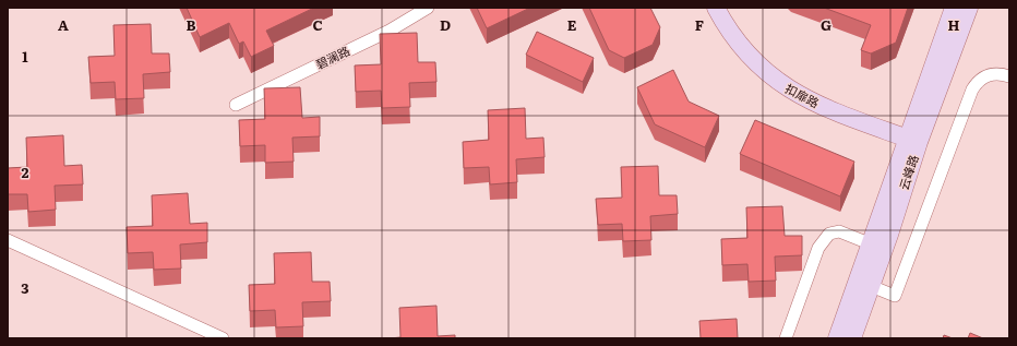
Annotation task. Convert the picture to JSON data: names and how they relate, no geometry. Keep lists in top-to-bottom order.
{
  "streets": {
    "street": ["碧澜路", "扣扉路", "云峰路"]
  },
  "crossings": [
    ["扣扉路", "云峰路"]
  ],
  "grid": {
    "columns": [
      "A",
      "B",
      "C",
      "D",
      "E",
      "F",
      "G",
      "H"
    ],
    "rows": ["1", "2", "3"]
  }
}
